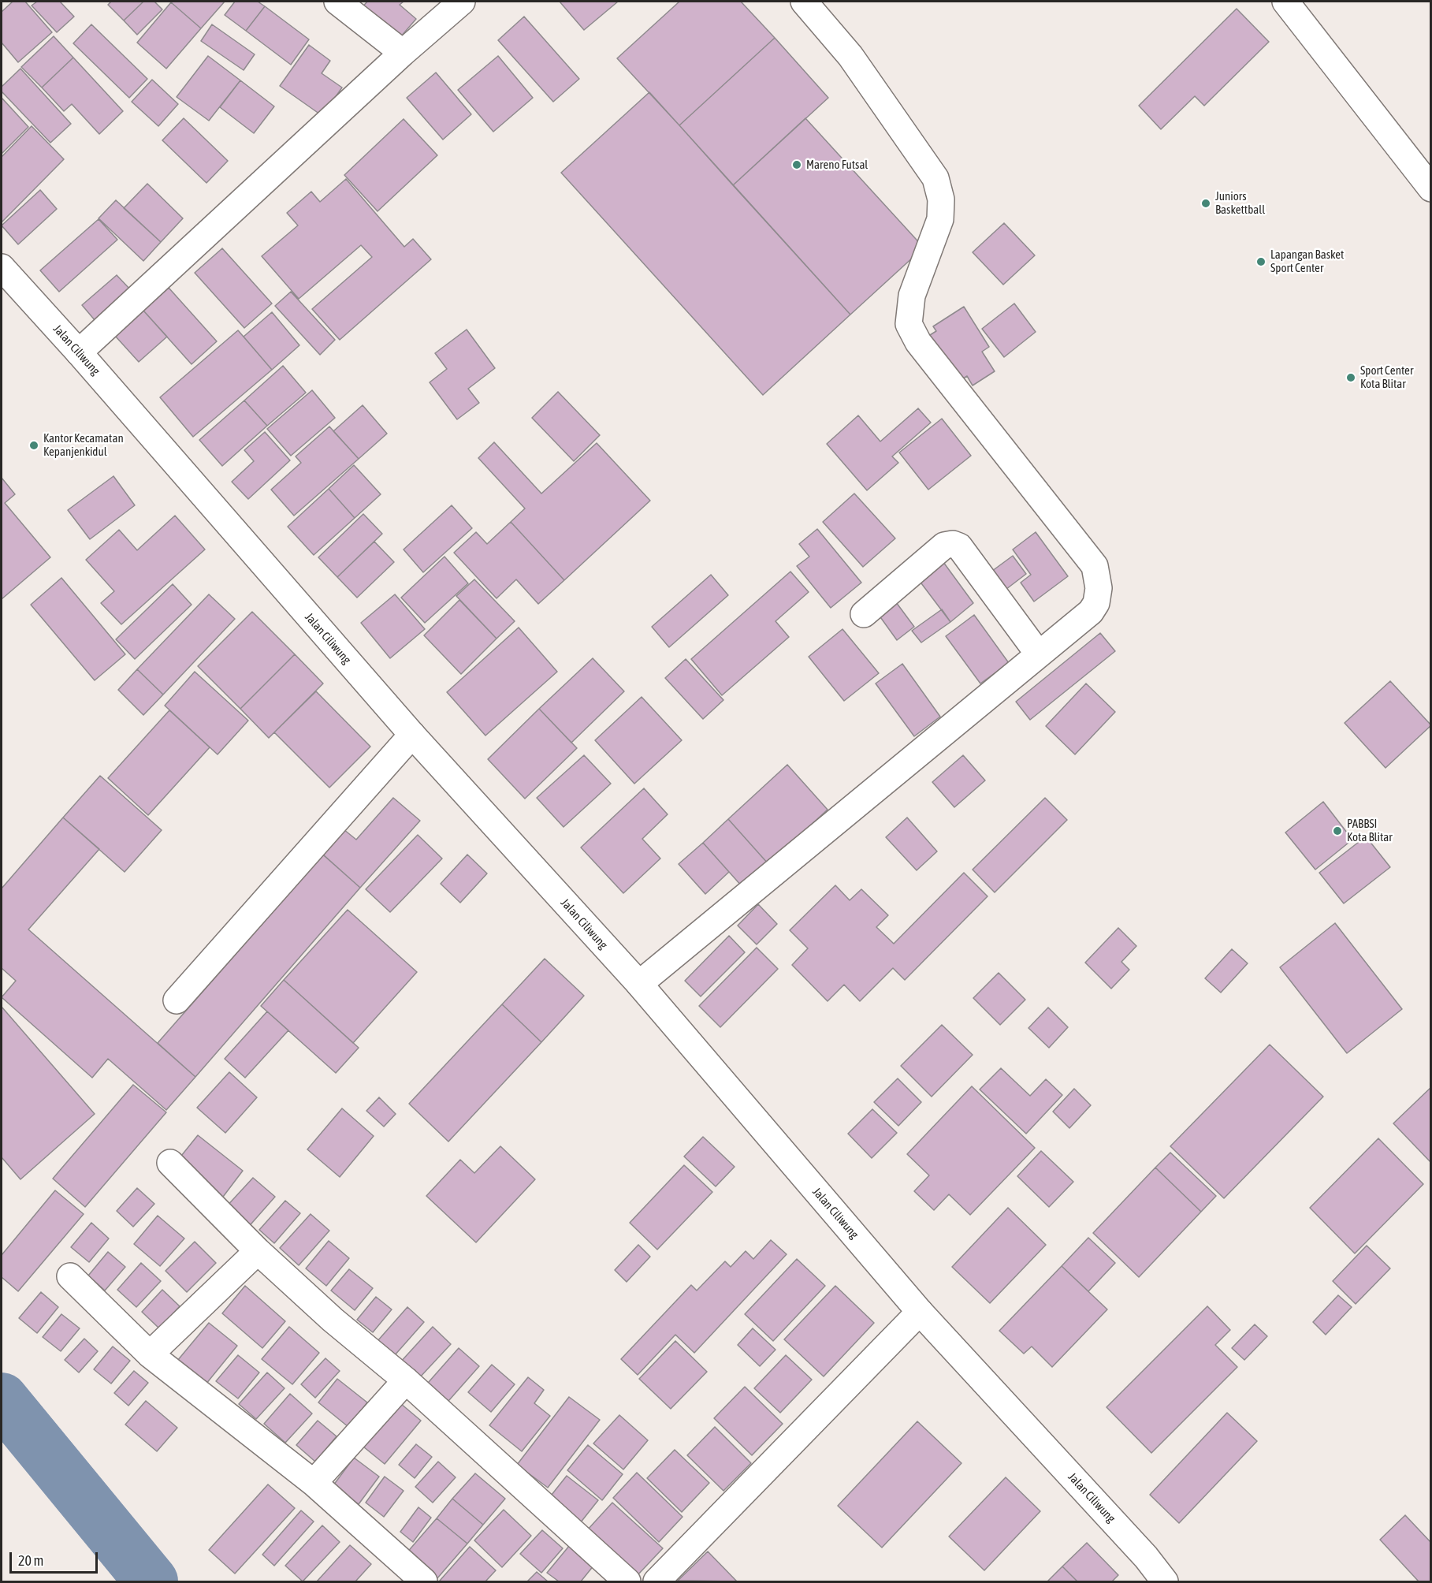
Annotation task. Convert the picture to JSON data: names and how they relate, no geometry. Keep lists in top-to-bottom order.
{
  "streets": {
    "street": ["Jalan Ciliwung"]
  },
  "places": [
    "Mareno Futsal",
    "Juniors Baskettball",
    "Lapangan Basket Sport Center",
    "Sport Center Kota Blitar",
    "Kantor Kecamatan Kepanjenkidul",
    "PABBSI Kota Blitar"
  ],
  "scale_bar": "20 m"
}
